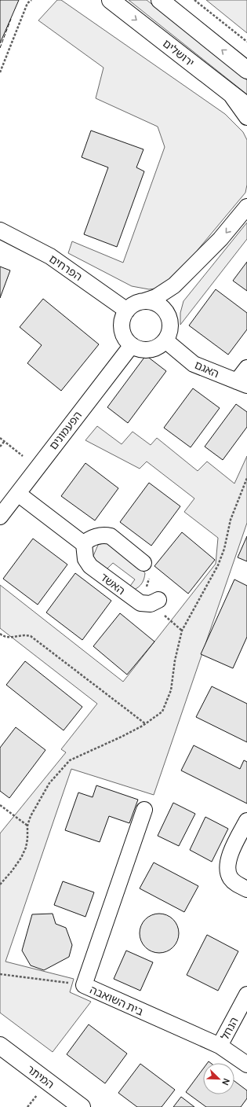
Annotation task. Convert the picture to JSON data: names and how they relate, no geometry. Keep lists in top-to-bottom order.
{
  "streets": {
    "main road": ["ירושלים", "המיתר"],
    "street": [
      "הפרחים",
      "האגם",
      "הפעמונים",
      "האשד",
      "בית השואבה",
      "הנחל"
    ]
  },
  "crossings": [
    ["הפרחים", "האגם"],
    ["הפרחים", "הפעמונים"],
    ["האגם", "הפעמונים"],
    ["בית השואבה", "הנחל"]
  ],
  "north": "bottom right"
}
